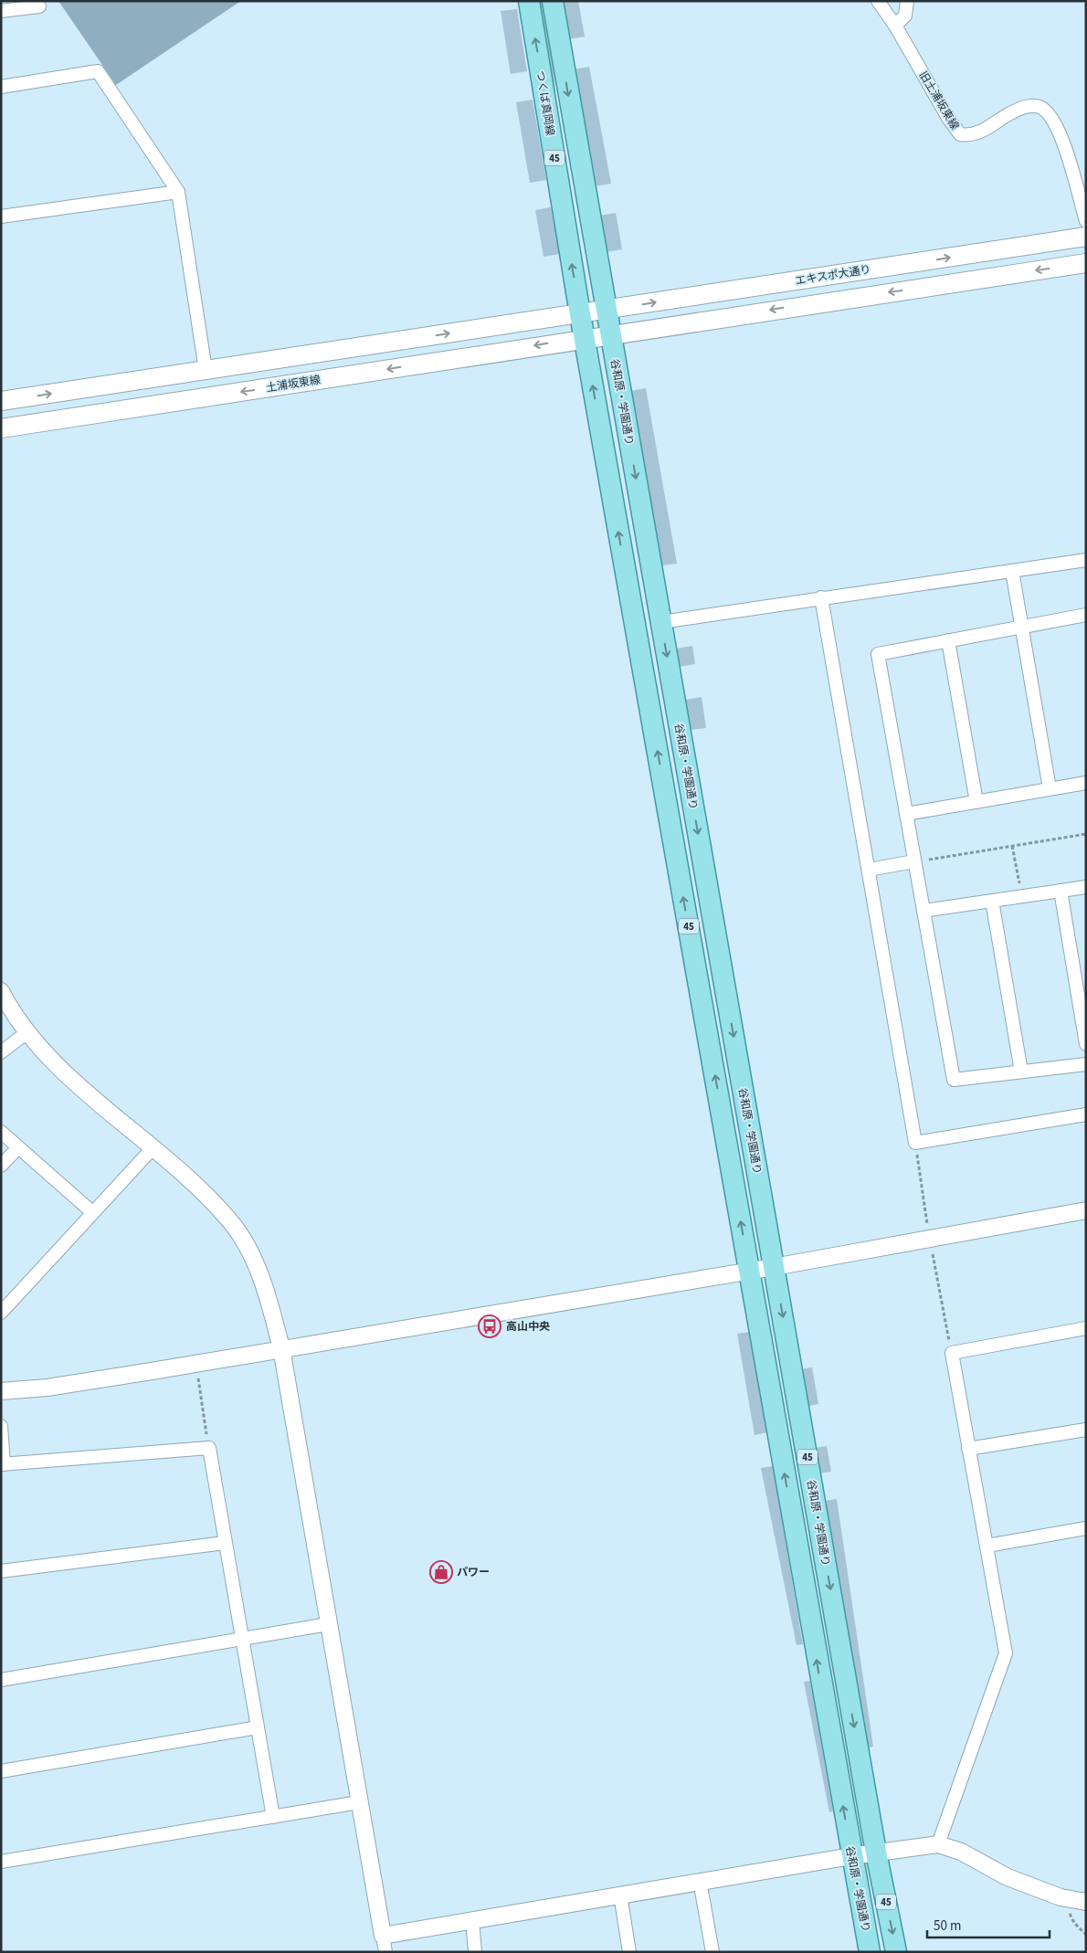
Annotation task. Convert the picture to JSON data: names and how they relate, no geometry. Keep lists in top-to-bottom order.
{
  "streets": {
    "main road": [
      "つくば真岡線",
      "45",
      "エキスポ大通り",
      "土浦坂東線",
      "谷和原・学園通り"
    ],
    "street": ["旧土浦坂東線"]
  },
  "crossings": [
    ["つくば真岡線", "エキスポ大通り"],
    ["つくば真岡線", "谷和原・学園通り"],
    ["45", "エキスポ大通り"],
    ["45", "谷和原・学園通り"],
    ["エキスポ大通り", "谷和原・学園通り"],
    ["土浦坂東線", "谷和原・学園通り"]
  ],
  "places": {
    "bus stop": ["高山中央"],
    "shop": ["パワー"]
  },
  "scale_bar": "50 m"
}
